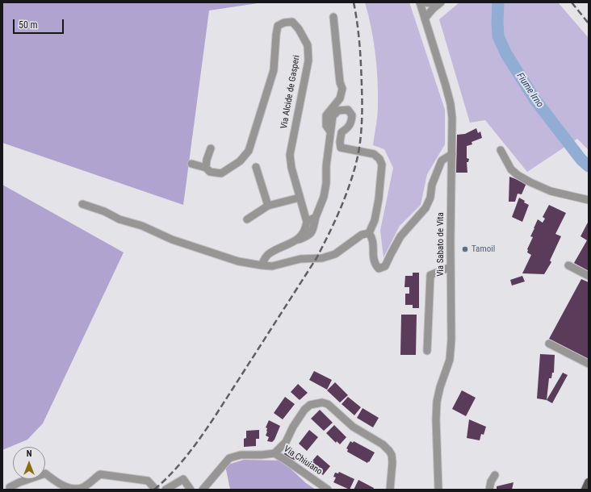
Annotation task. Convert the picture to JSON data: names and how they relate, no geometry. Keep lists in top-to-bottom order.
{
  "streets": {
    "street": ["Via Alcide de Gasperi", "Via Sabato de Vita", "Via Chiuiano"]
  },
  "water": ["Fiume Irno"],
  "places": ["Tamoil"],
  "scale_bar": "50 m",
  "north": "top"
}
